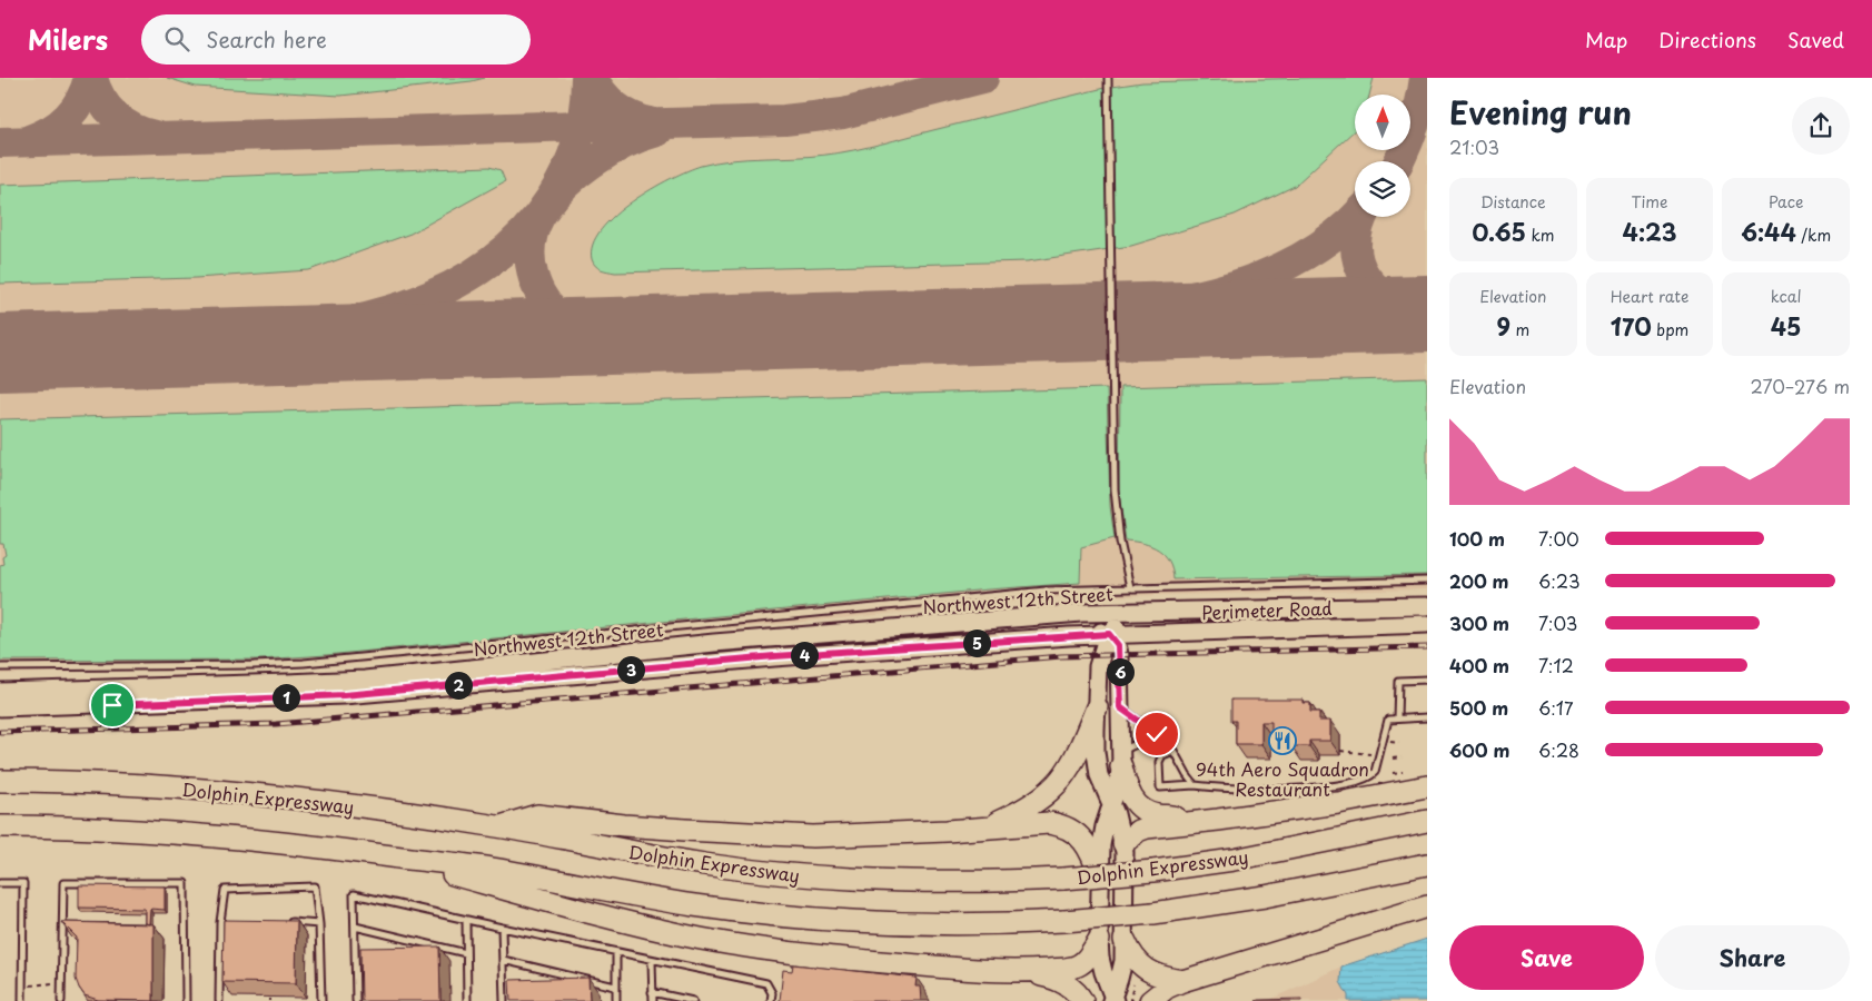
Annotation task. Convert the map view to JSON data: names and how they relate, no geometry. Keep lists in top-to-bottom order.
{
  "streets": {
    "highway": ["Dolphin Expressway"],
    "main road": ["Northwest 12th Street", "Perimeter Road"]
  },
  "crossings": [
    ["Northwest 12th Street", "Perimeter Road"]
  ],
  "places": {
    "restaurant": ["94th Aero Squadron Restaurant"]
  },
  "north": "top",
  "page": {
    "header": "Milers",
    "search": "Search here",
    "nav": ["Map", "Directions", "Saved"],
    "heading": ["Evening run", "21:03"],
    "stats": [
      ["Distance", "0.65 km"],
      ["Time", "4:23"],
      ["Pace", "6:44 /km"],
      ["Elevation", "9 m"],
      ["Heart rate", "170 bpm"],
      ["kcal", "45"]
    ],
    "chart": ["Elevation", "270–276 m"],
    "list": [
      {
        "name": "100 m",
        "note": "7:00"
      },
      {
        "name": "200 m",
        "note": "6:23"
      },
      {
        "name": "300 m",
        "note": "7:03"
      },
      {
        "name": "400 m",
        "note": "7:12"
      },
      {
        "name": "500 m",
        "note": "6:17"
      },
      {
        "name": "600 m",
        "note": "6:28"
      }
    ],
    "pins": [
      "5",
      "4",
      "3",
      "6",
      "2",
      "1"
    ],
    "buttons": ["Save", "Share"]
  }
}
